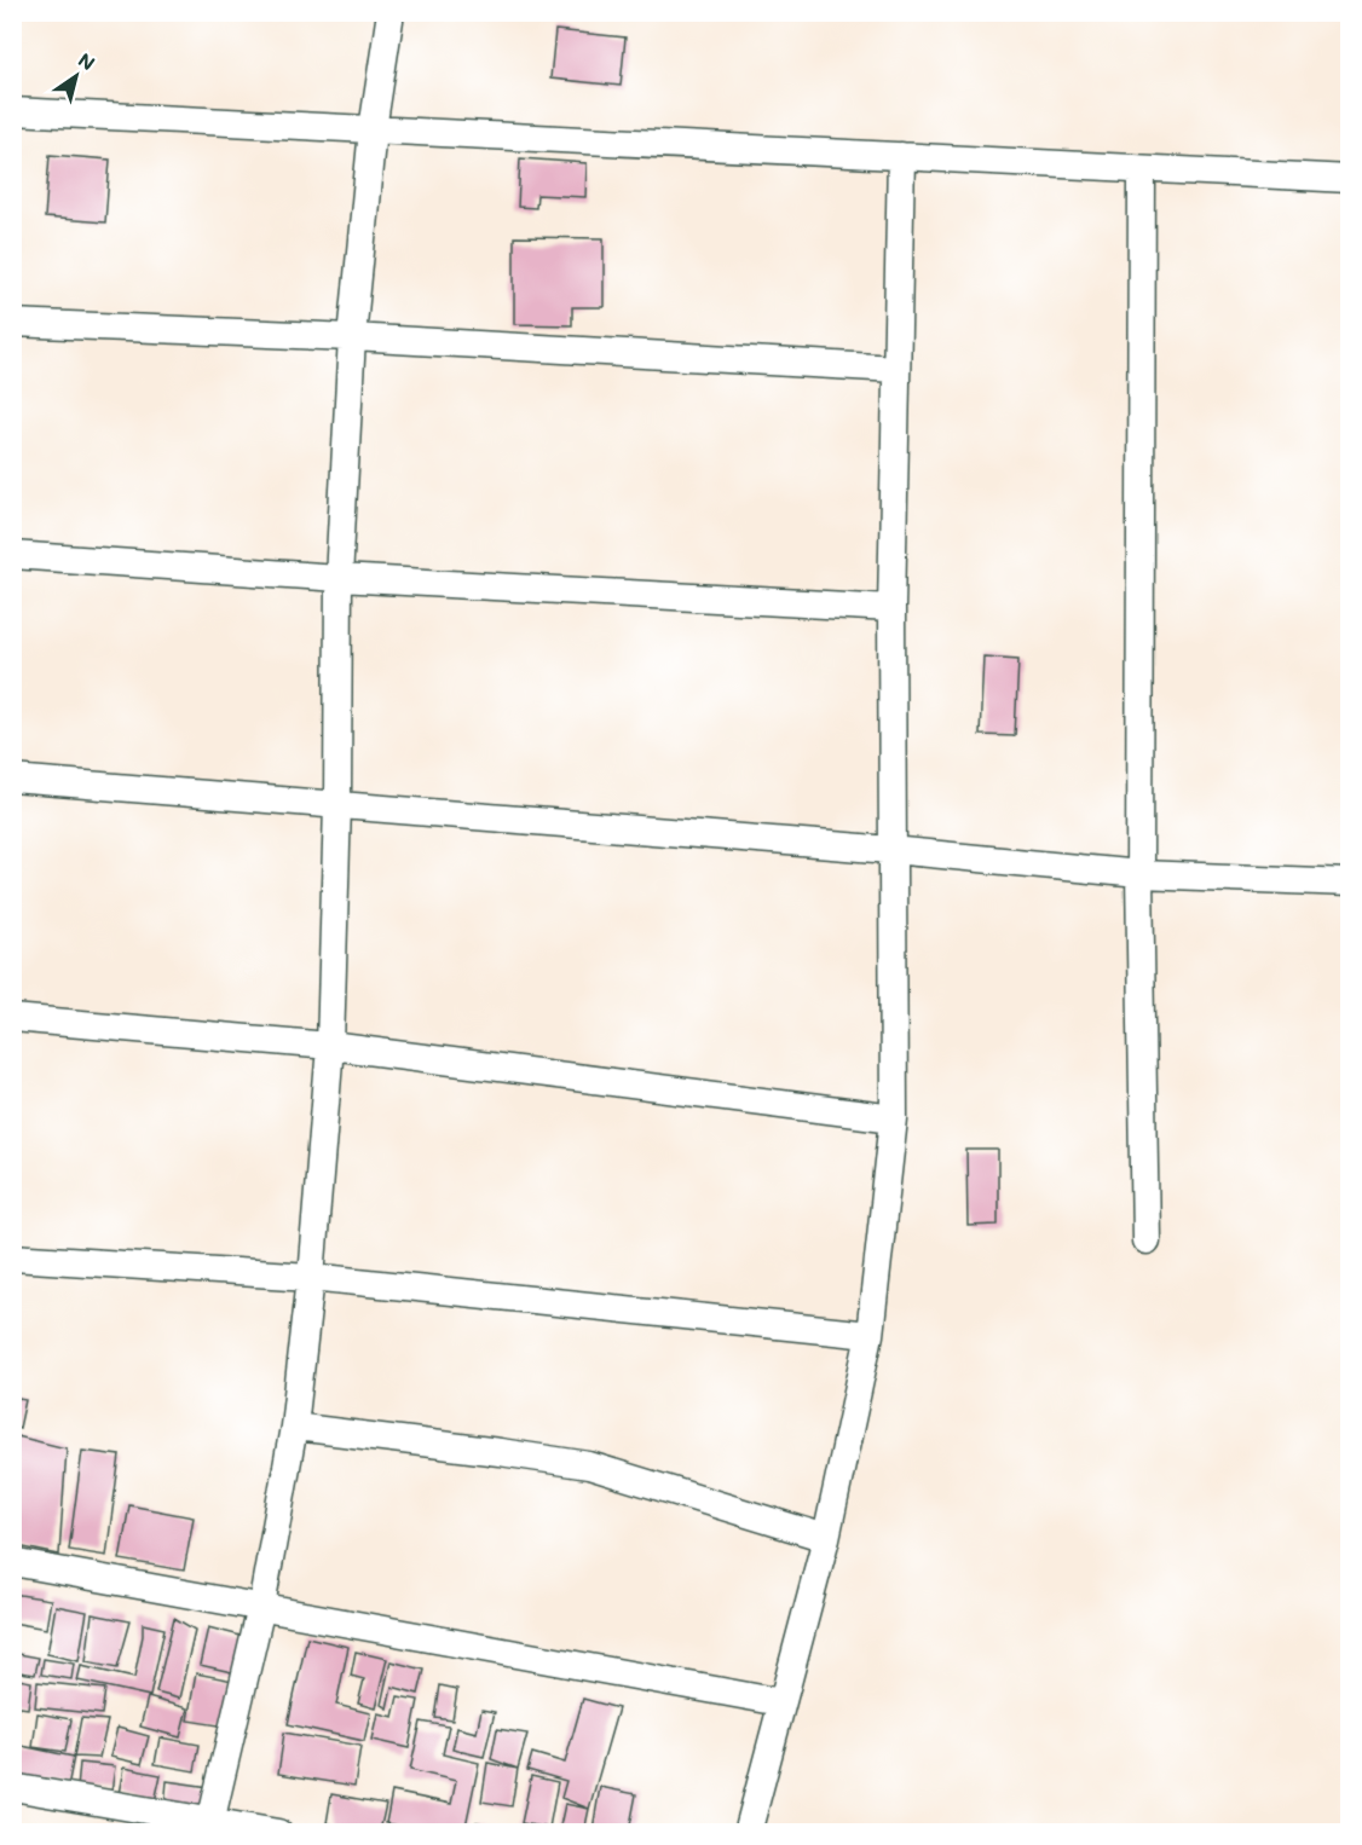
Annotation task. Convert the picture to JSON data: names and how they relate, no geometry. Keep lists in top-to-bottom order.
{
  "north": "top right"
}
